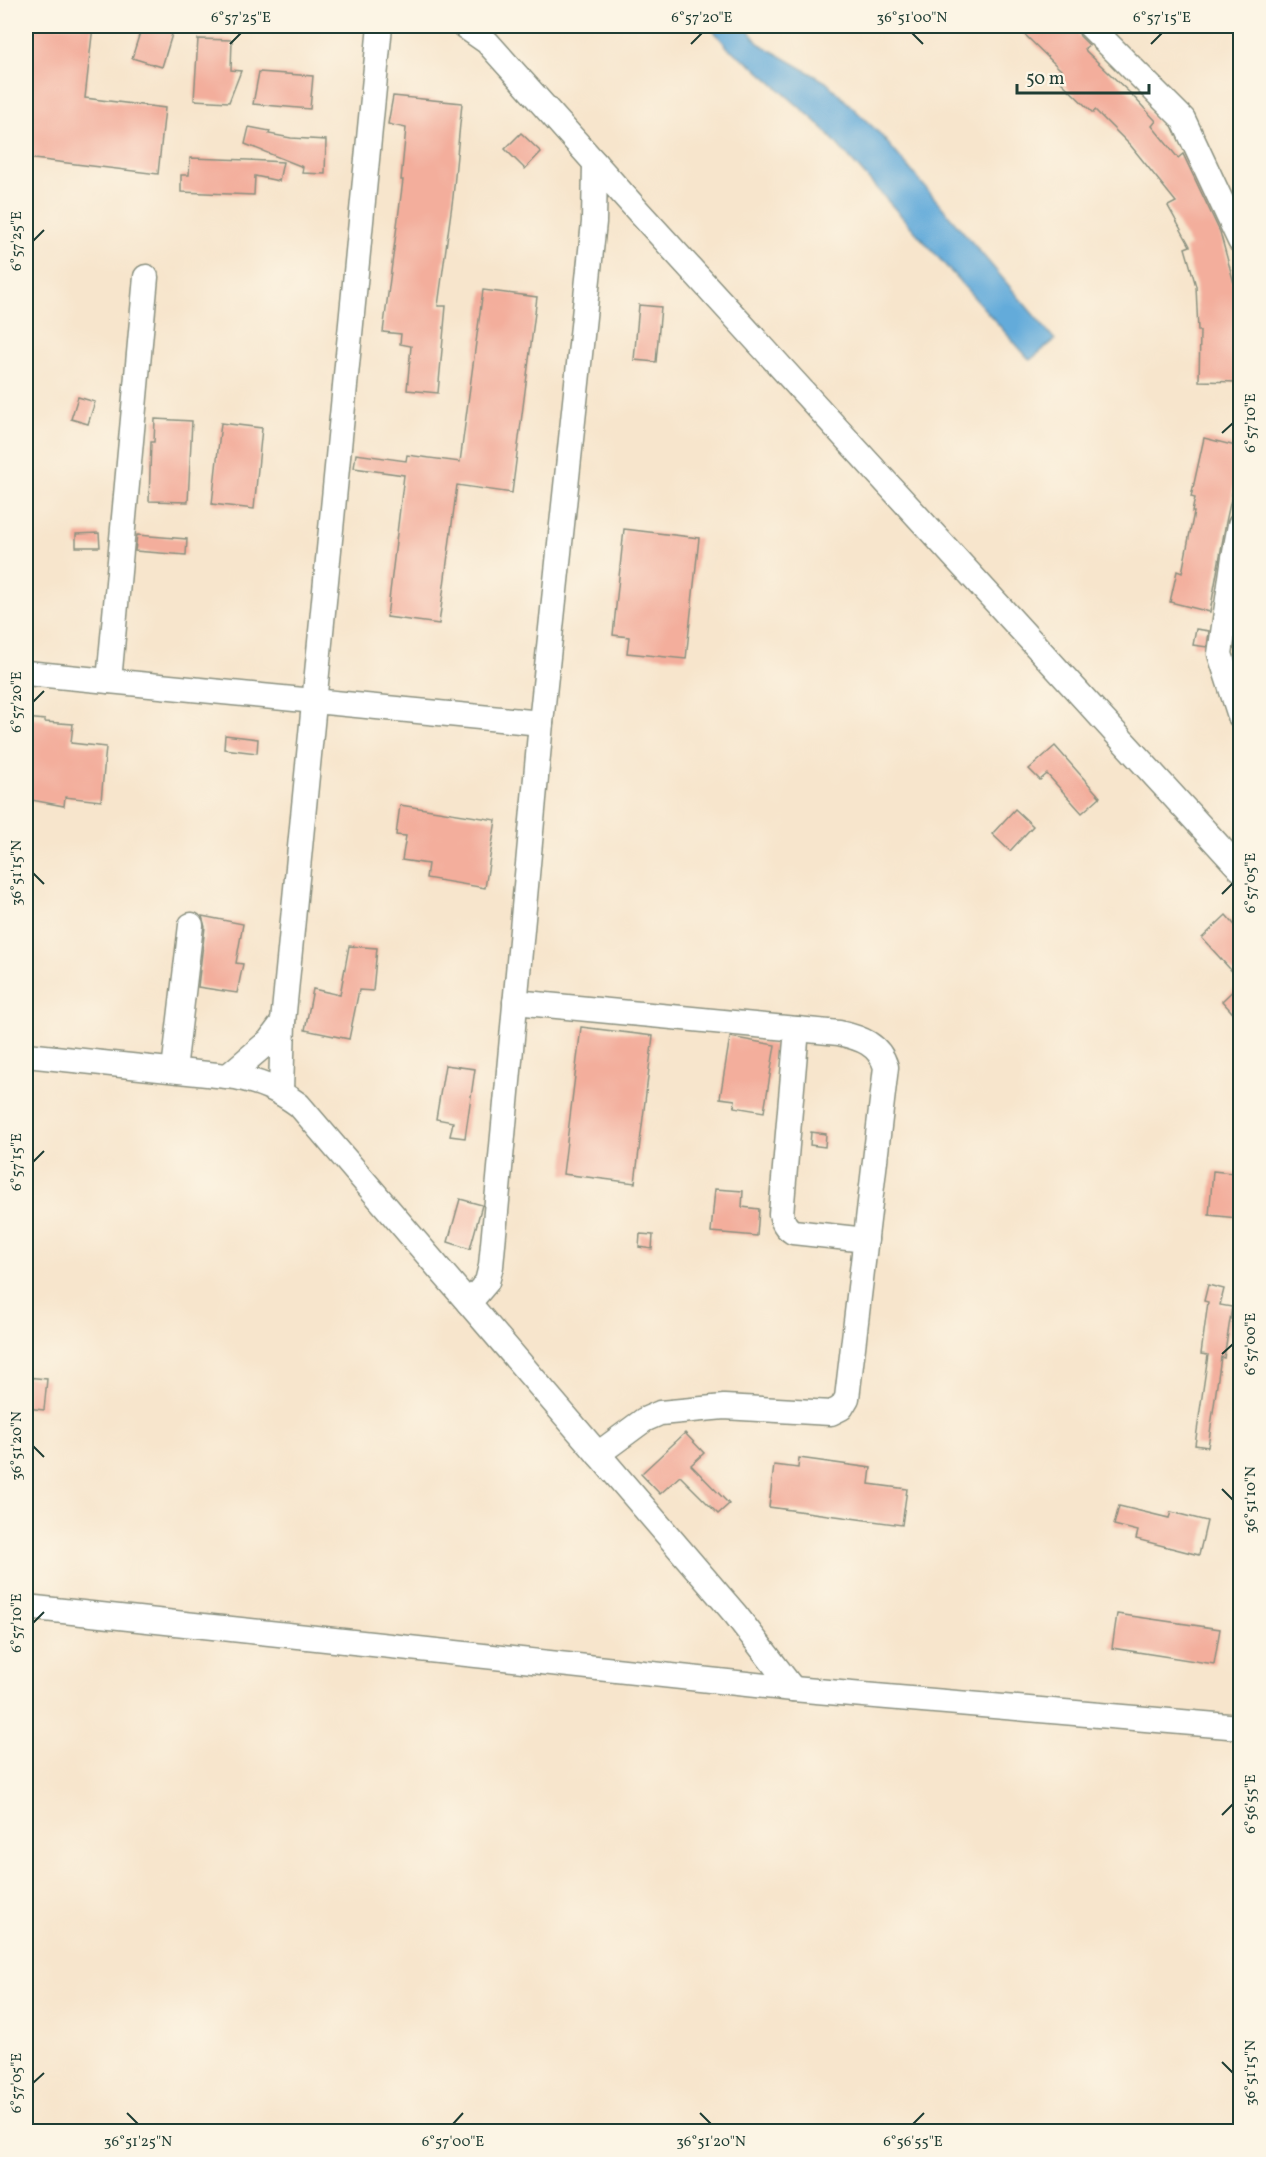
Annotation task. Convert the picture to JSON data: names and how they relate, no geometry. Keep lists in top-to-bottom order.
{
  "scale_bar": "50 m",
  "coordinates": [
    "6°57'25\"E",
    "6°57'20\"E",
    "36°51'00\"N",
    "6°57'15\"E",
    "6°57'10\"E",
    "36°51'15\"N",
    "6°57'05\"E",
    "6°57'00\"E",
    "36°51'20\"N",
    "36°51'10\"N",
    "6°56'55\"E",
    "36°51'25\"N"
  ]
}
